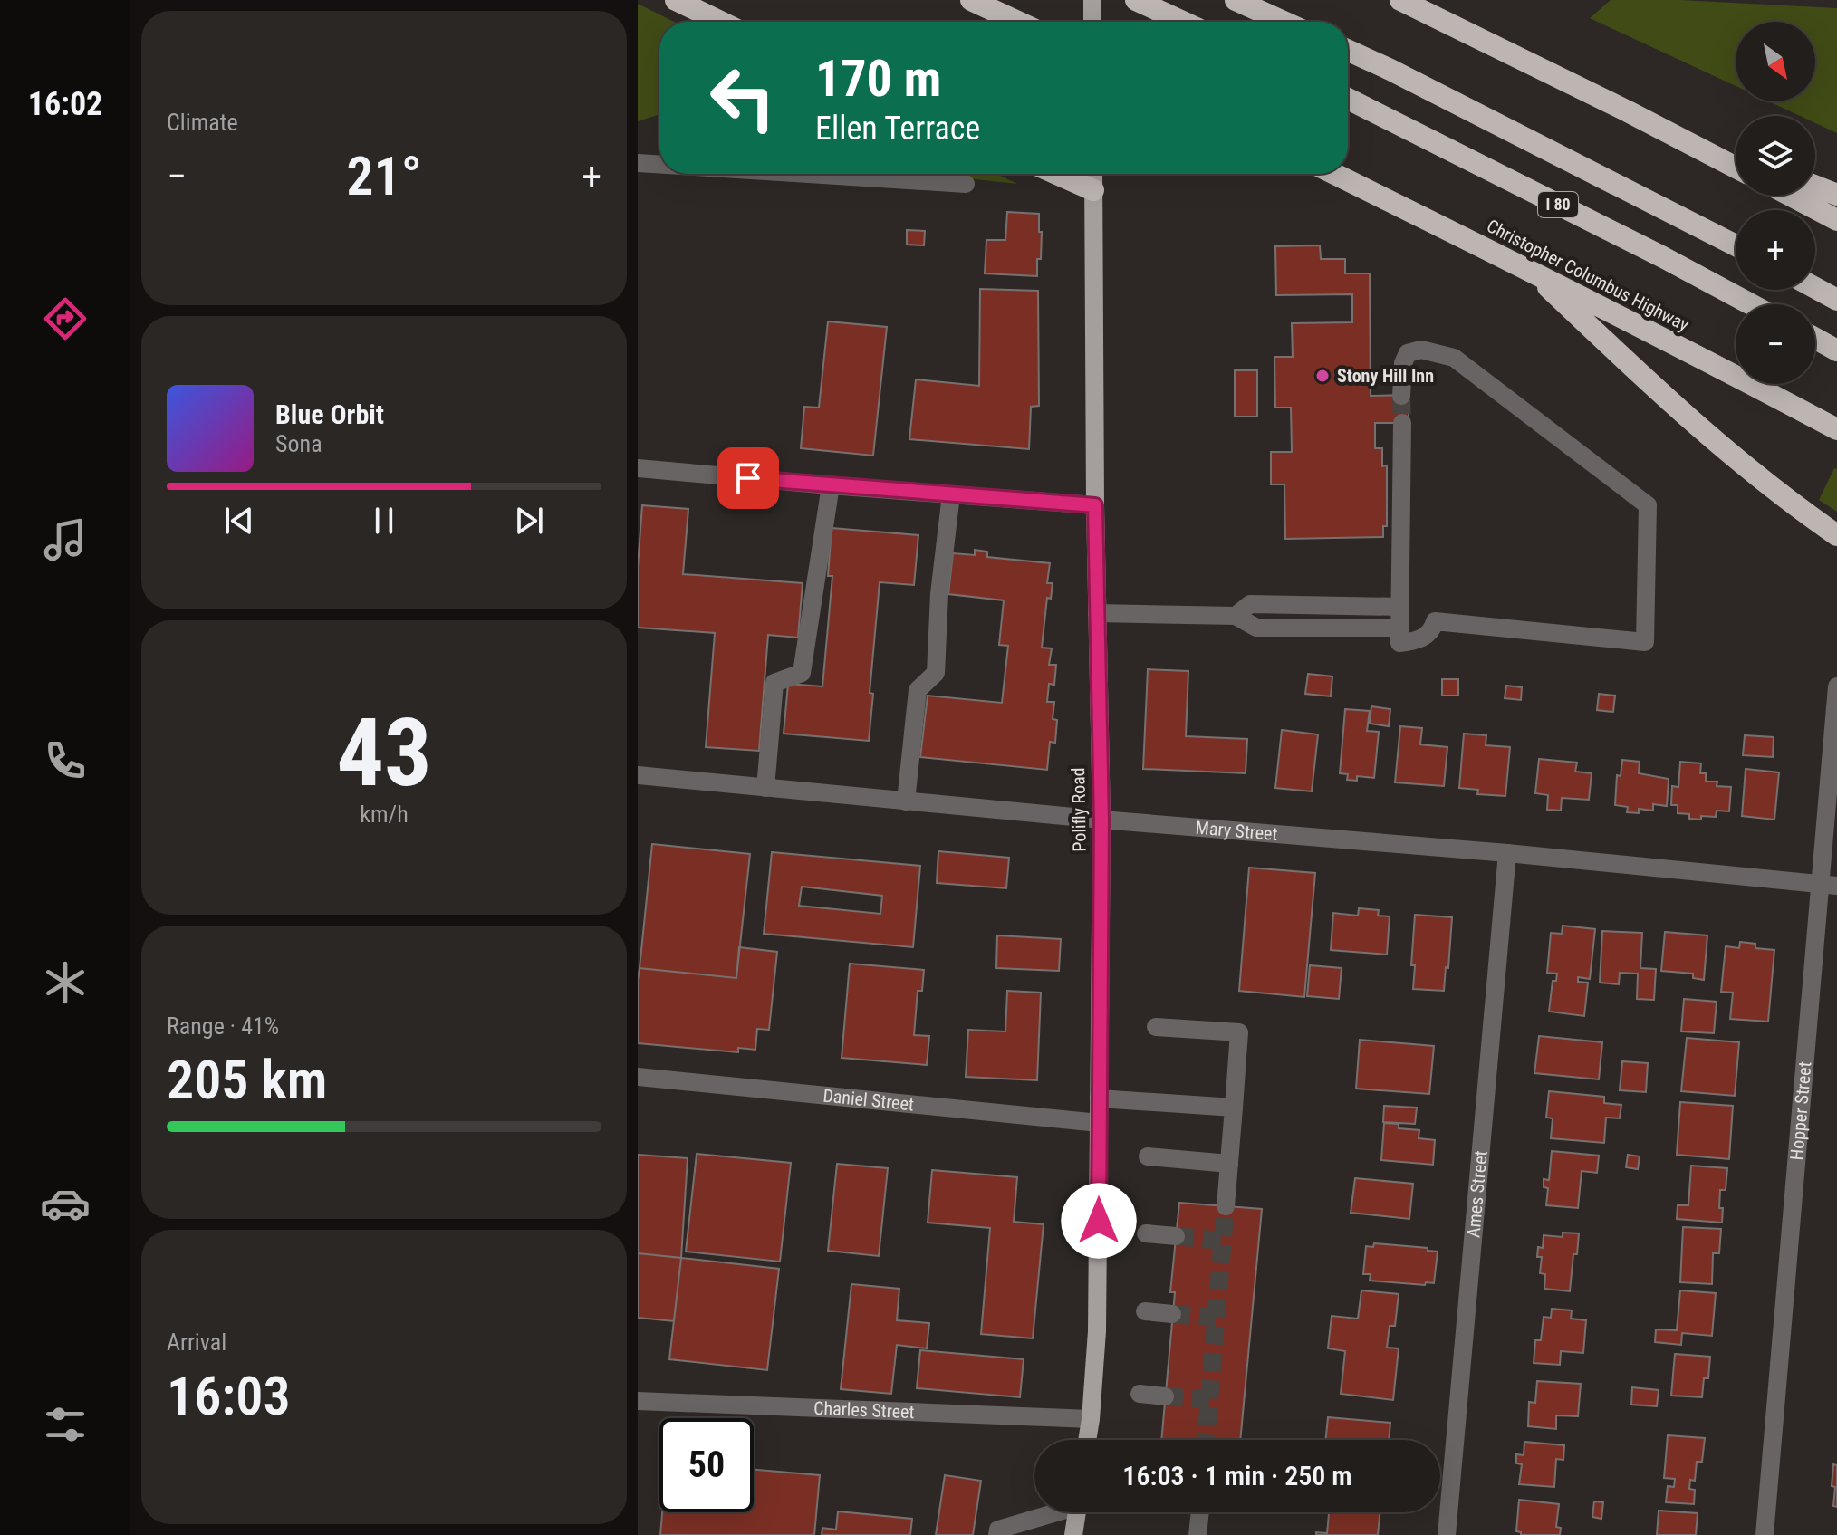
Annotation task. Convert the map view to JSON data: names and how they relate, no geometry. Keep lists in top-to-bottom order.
{
  "streets": {
    "highway": ["I 80", "Christopher Columbus Highway"],
    "main road": ["Polifly Road"],
    "street": [
      "Mary Street",
      "Daniel Street",
      "Hopper Street",
      "Ames Street",
      "Charles Street"
    ]
  },
  "crossings": [
    ["Polifly Road", "Mary Street"],
    ["Polifly Road", "Daniel Street"],
    ["Polifly Road", "Charles Street"],
    ["Mary Street", "Hopper Street"],
    ["Mary Street", "Ames Street"]
  ],
  "places": ["Stony Hill Inn"],
  "north": "bottom right",
  "page": {
    "tabs": "16:02",
    "tile": [
      "Climate",
      ["43", "km/h"],
      ["Range · 41%", "205 km"],
      ["Arrival", "16:03"]
    ],
    "map_buttons": ["+", "−"],
    "turn": ["170 m", "Ellen Terrace"],
    "heat": ["−", "21°", "+"],
    "song": ["Blue Orbit", "Sona"],
    "limit": "50",
    "trip": "16:03 · 1 min · 250 m"
  }
}
